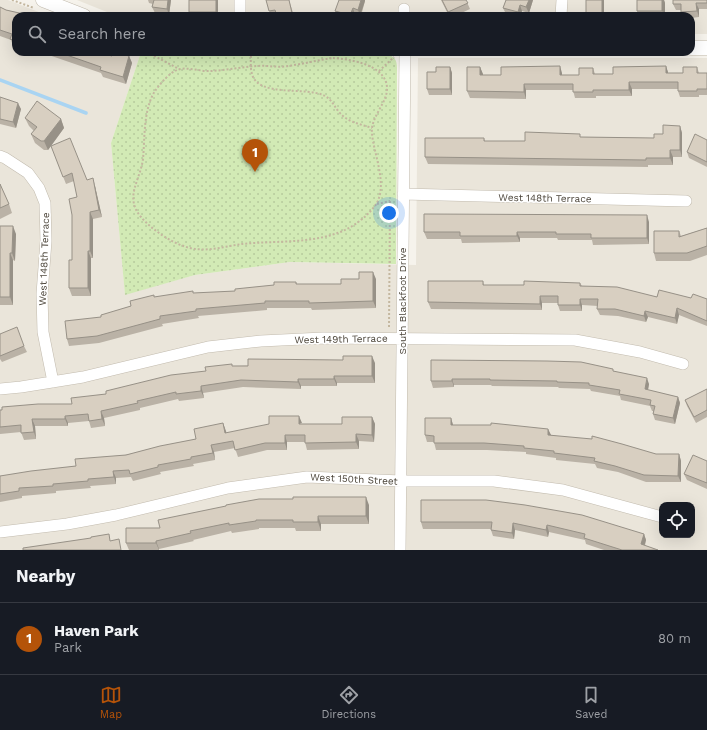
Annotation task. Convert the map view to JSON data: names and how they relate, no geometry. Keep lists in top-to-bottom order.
{
  "streets": {
    "street": [
      "West 148th Terrace",
      "South Blackfoot Drive",
      "West 149th Terrace",
      "West 150th Street"
    ]
  },
  "crossings": [
    ["West 148th Terrace", "South Blackfoot Drive"],
    ["West 148th Terrace", "West 149th Terrace"],
    ["South Blackfoot Drive", "West 149th Terrace"],
    ["South Blackfoot Drive", "West 150th Street"]
  ],
  "page": {
    "search": "Search here",
    "pins": "1",
    "heading": "Nearby",
    "list": [
      {
        "mark": "1",
        "name": "Haven Park",
        "note": "Park",
        "value": "80 m"
      }
    ],
    "nav": ["Map", "Directions", "Saved"]
  }
}
